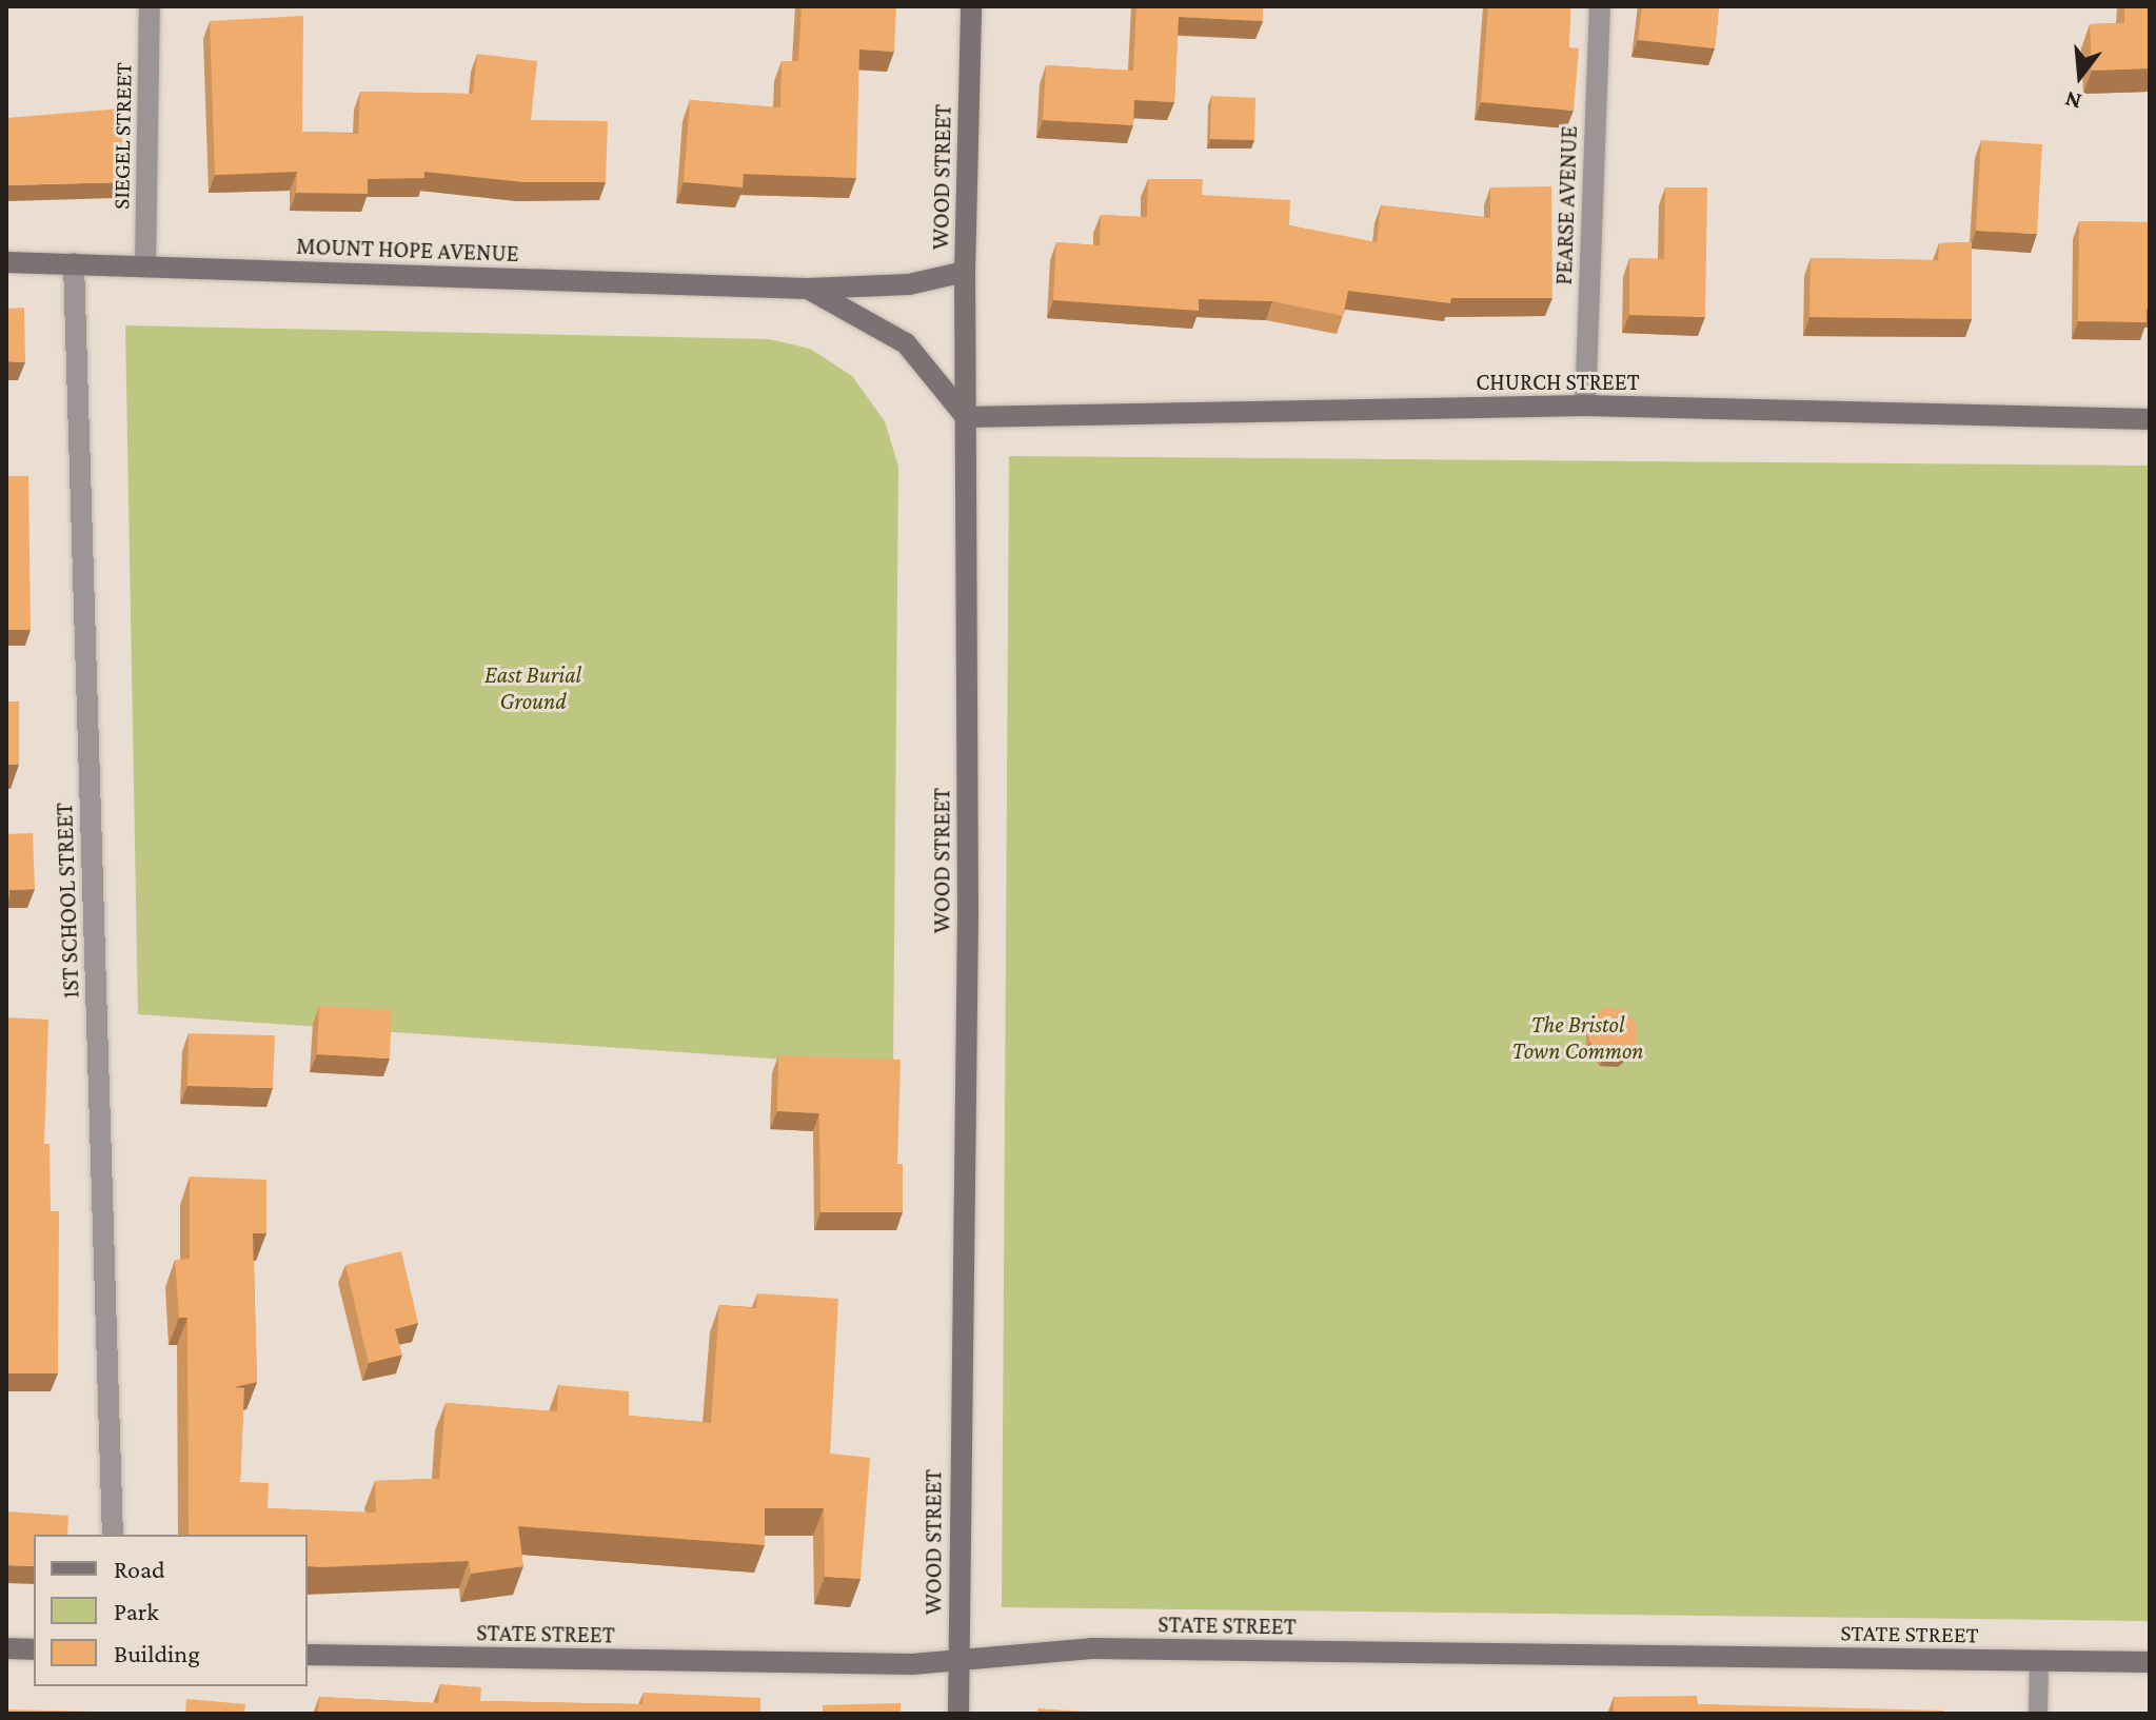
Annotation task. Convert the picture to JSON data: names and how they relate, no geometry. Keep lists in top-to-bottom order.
{
  "streets": {
    "street": [
      "SIEGEL STREET",
      "WOOD STREET",
      "PEARSE AVENUE",
      "MOUNT HOPE AVENUE",
      "CHURCH STREET",
      "1ST SCHOOL STREET",
      "STATE STREET"
    ]
  },
  "crossings": [
    ["SIEGEL STREET", "MOUNT HOPE AVENUE"],
    ["WOOD STREET", "MOUNT HOPE AVENUE"],
    ["WOOD STREET", "CHURCH STREET"],
    ["WOOD STREET", "STATE STREET"],
    ["PEARSE AVENUE", "CHURCH STREET"],
    ["MOUNT HOPE AVENUE", "CHURCH STREET"],
    ["MOUNT HOPE AVENUE", "1ST SCHOOL STREET"]
  ],
  "parks": ["East Burial Ground", "The Bristol Town Common"],
  "legend": ["Road", "Park", "Building"],
  "north": "bottom"
}
